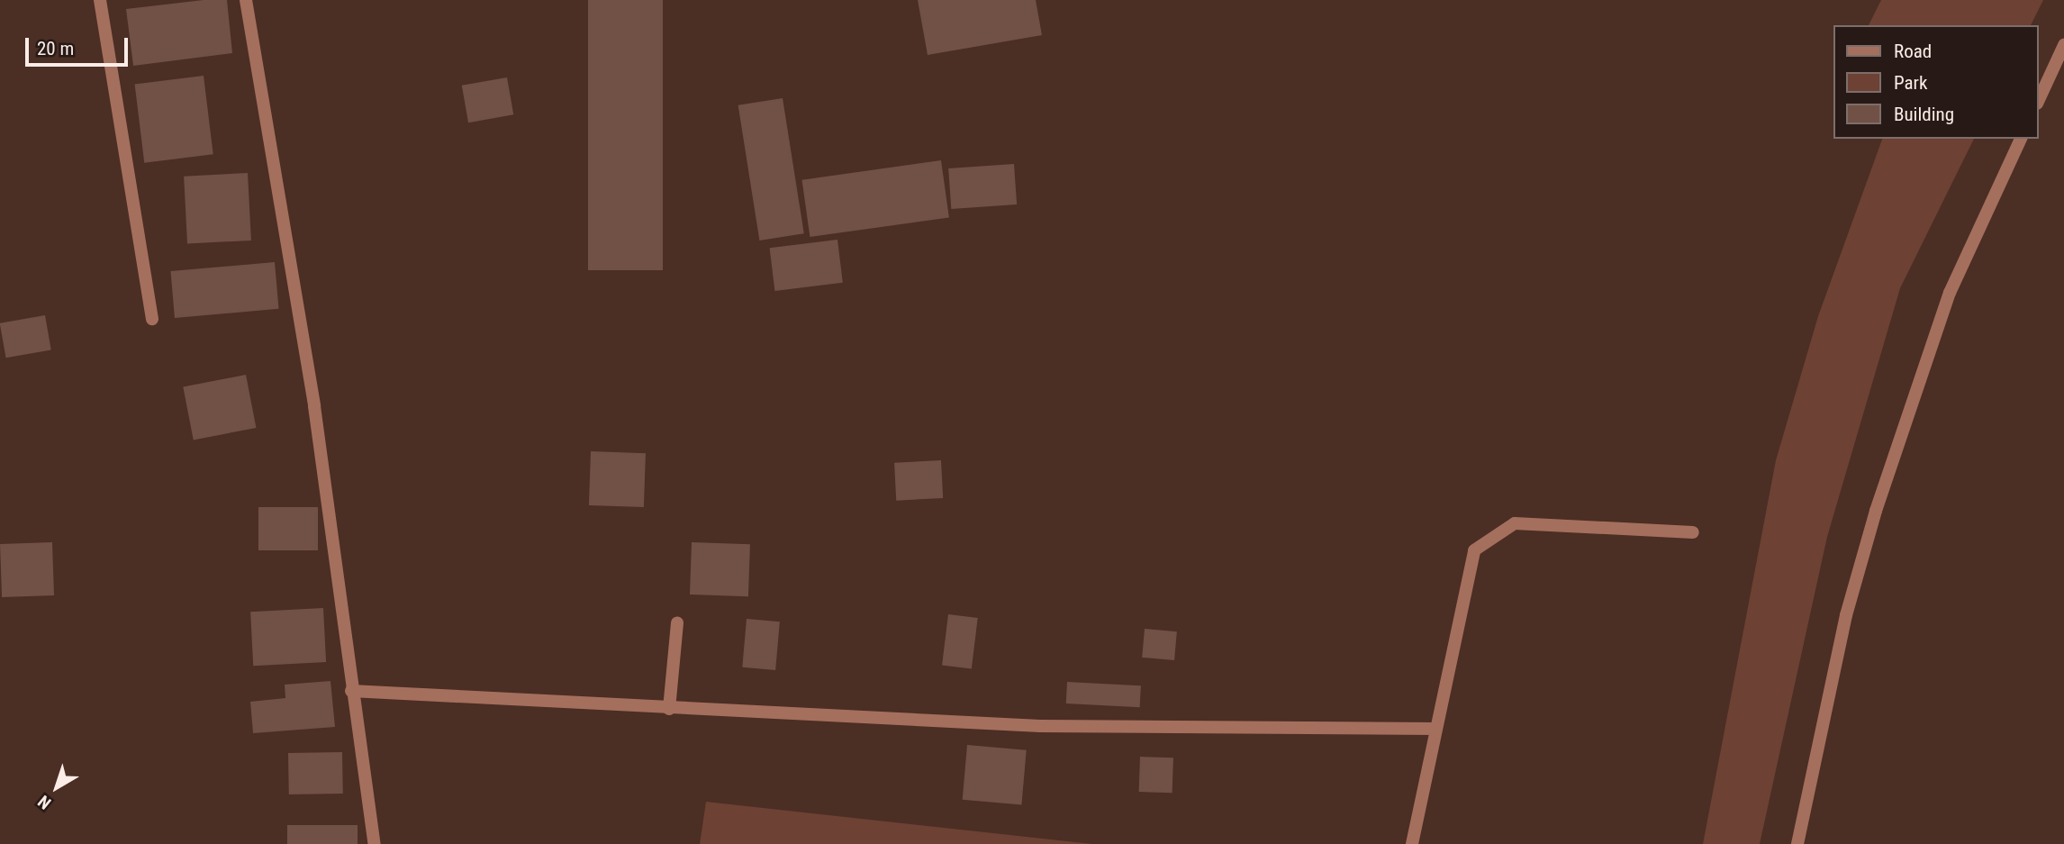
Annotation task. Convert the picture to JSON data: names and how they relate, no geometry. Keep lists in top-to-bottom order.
{
  "legend": ["Road", "Park", "Building"],
  "scale_bar": "20 m",
  "north": "bottom left"
}
